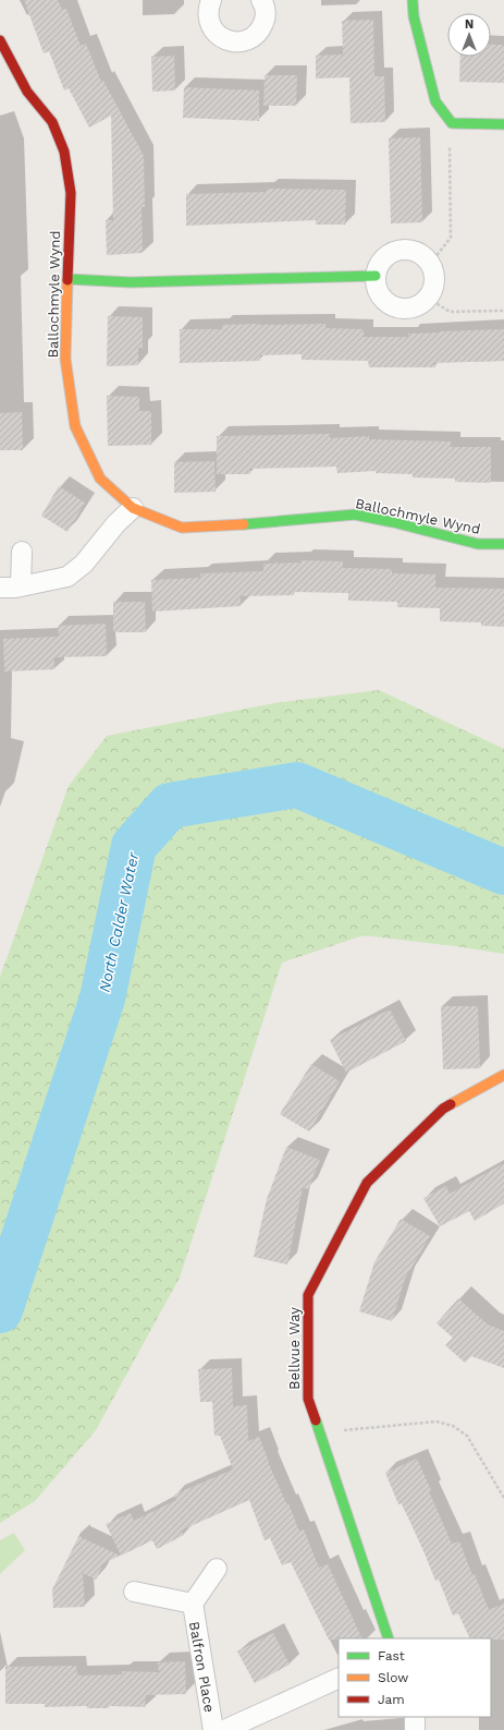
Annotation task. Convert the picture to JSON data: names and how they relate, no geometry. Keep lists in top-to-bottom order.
{
  "streets": {
    "street": ["Ballochmyle Wynd", "Bellvue Way", "Balfron Place"]
  },
  "water": ["North Calder Water"],
  "legend": ["Fast", "Slow", "Jam"],
  "north": "top"
}
